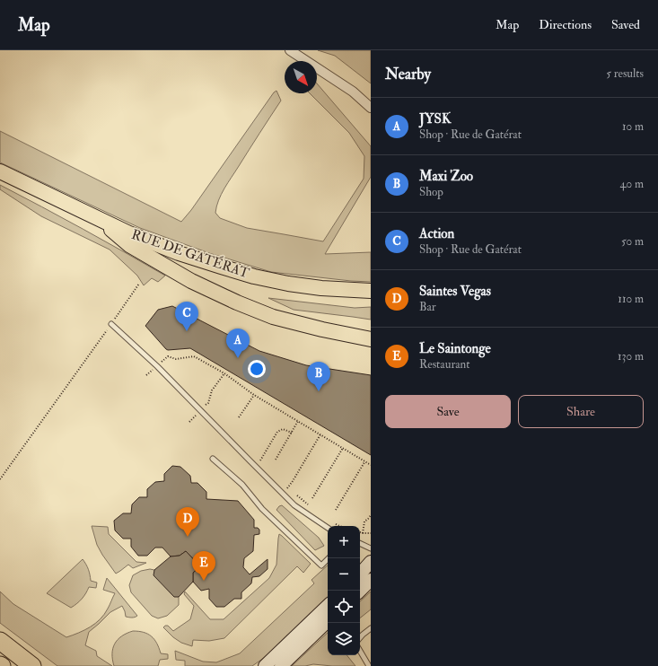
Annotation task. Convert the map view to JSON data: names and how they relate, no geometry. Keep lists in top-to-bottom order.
{
  "streets": {
    "main road": ["RUE DE GATÉRAT"]
  },
  "north": "bottom right",
  "page": {
    "header": "Map",
    "nav": ["Map", "Directions", "Saved"],
    "heading": ["Nearby", "5 results"],
    "list": [
      {
        "mark": "A",
        "name": "JYSK",
        "note": "Shop · Rue de Gatérat",
        "value": "10 m"
      },
      {
        "mark": "B",
        "name": "Maxi Zoo",
        "note": "Shop",
        "value": "40 m"
      },
      {
        "mark": "C",
        "name": "Action",
        "note": "Shop · Rue de Gatérat",
        "value": "50 m"
      },
      {
        "mark": "D",
        "name": "Saintes Vegas",
        "note": "Bar",
        "value": "110 m"
      },
      {
        "mark": "E",
        "name": "Le Saintonge",
        "note": "Restaurant",
        "value": "130 m"
      }
    ],
    "pins": [
      "C",
      "A",
      "B",
      "D",
      "E"
    ],
    "buttons": ["Save", "Share"],
    "map_buttons": ["+", "−"]
  }
}
